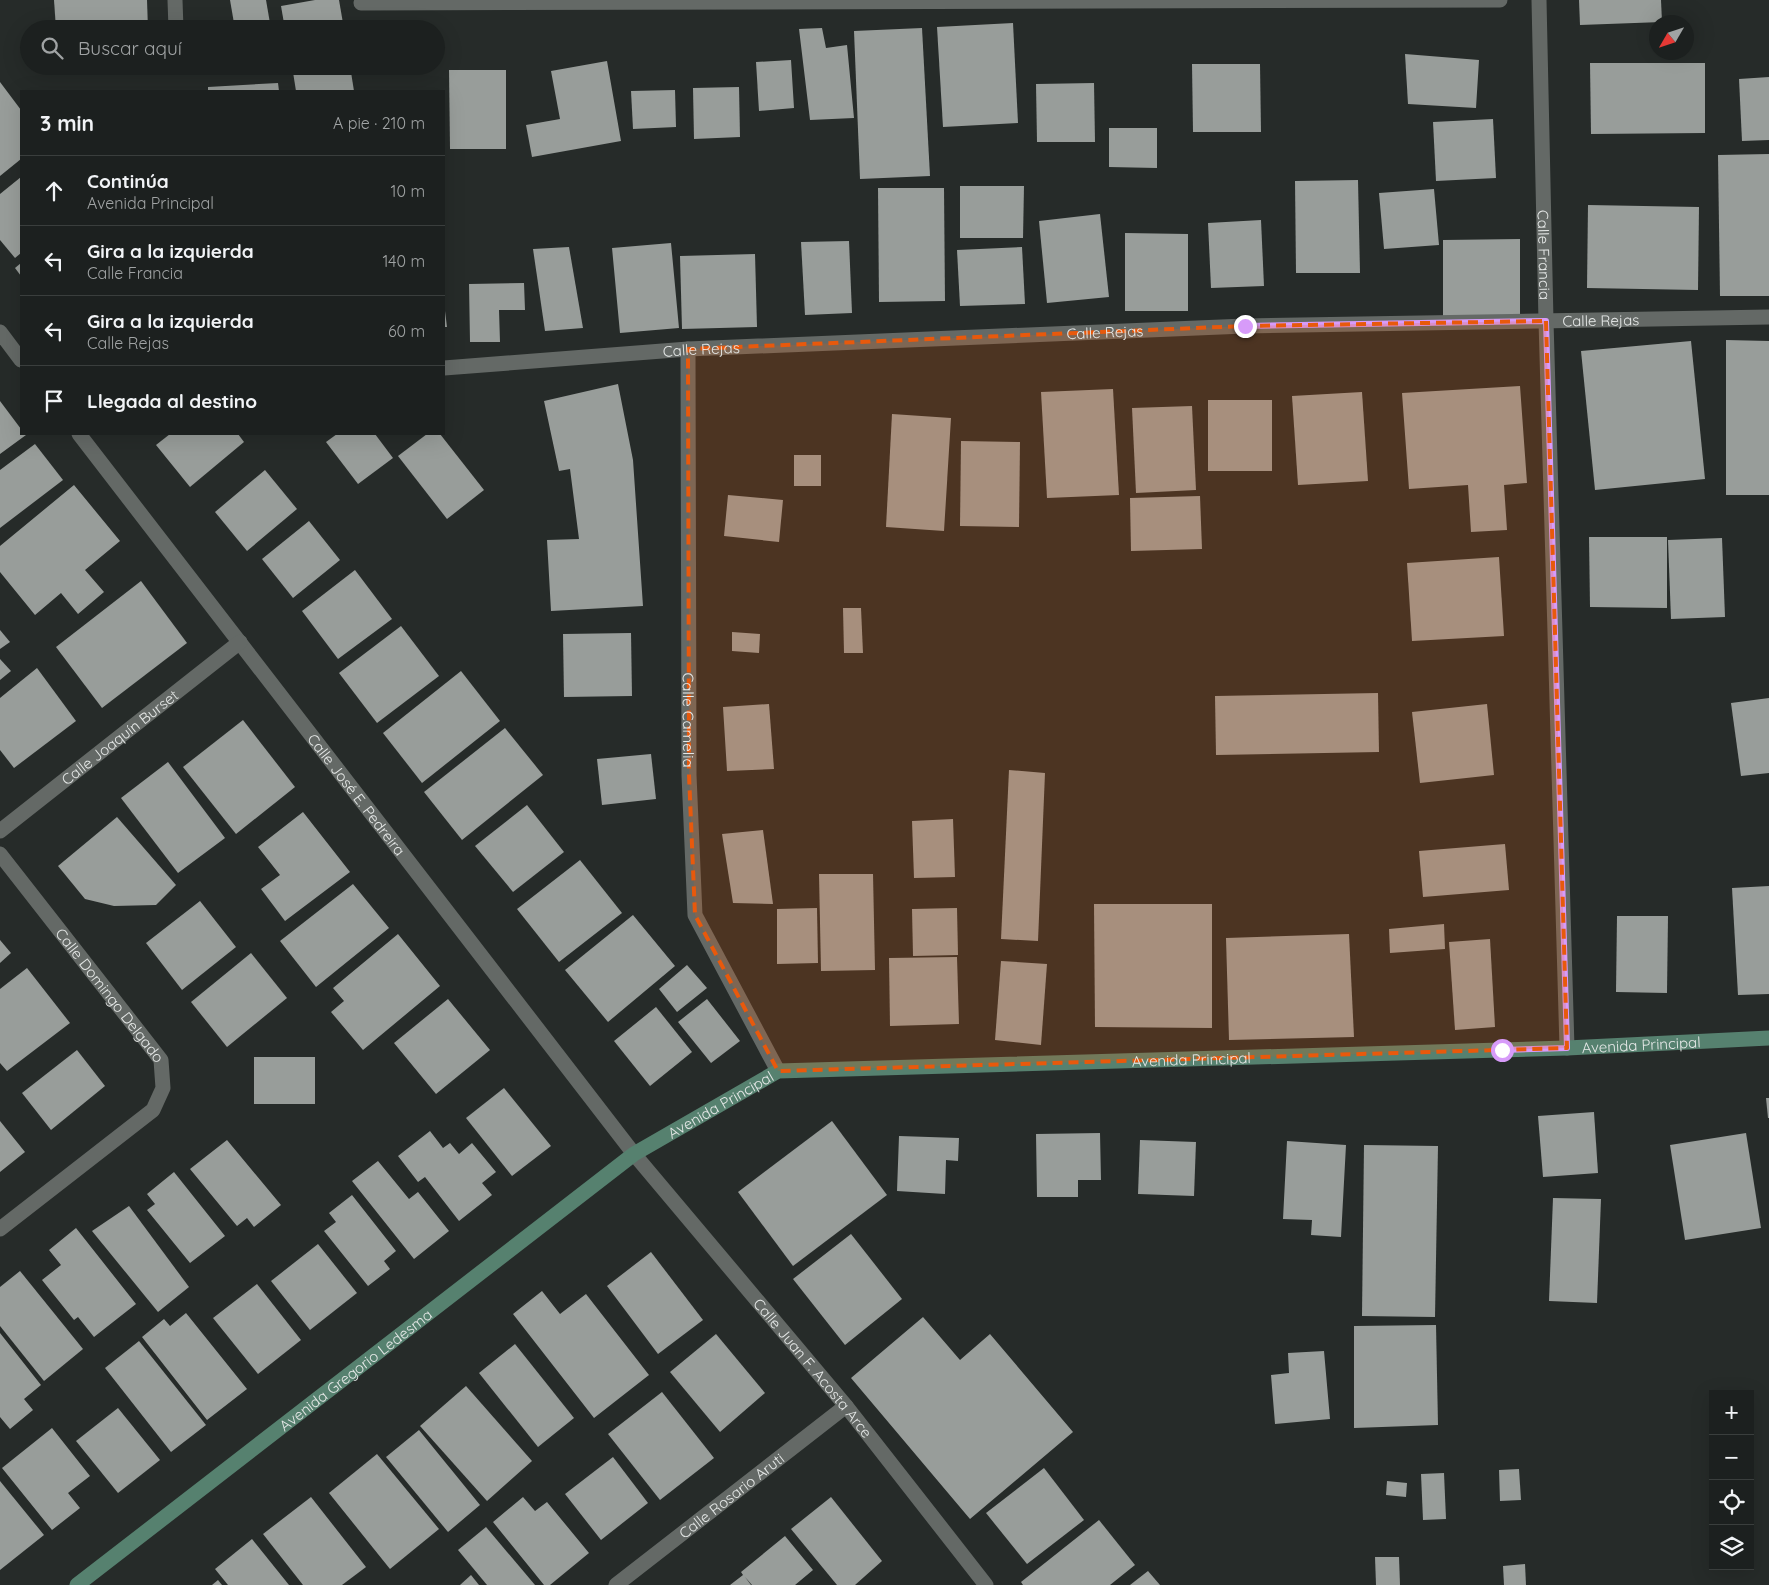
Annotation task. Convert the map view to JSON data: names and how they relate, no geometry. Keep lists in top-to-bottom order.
{
  "streets": {
    "street": [
      "Calle Francia",
      "Calle Rejas",
      "Calle Camelia",
      "Calle Joaquín Burset",
      "Calle José E. Pedreira",
      "Calle Domingo Delgado",
      "Avenida Principal",
      "Calle Juan F. Acosta Arce",
      "Avenida Gregorio Ledesma",
      "Calle Rosario Aruti"
    ]
  },
  "crossings": [
    ["Calle Francia", "Calle Rejas"],
    ["Calle Francia", "Avenida Principal"],
    ["Calle Rejas", "Calle Camelia"],
    ["Calle Camelia", "Avenida Principal"],
    ["Calle Joaquín Burset", "Calle José E. Pedreira"],
    ["Calle José E. Pedreira", "Avenida Principal"],
    ["Calle José E. Pedreira", "Calle Juan F. Acosta Arce"],
    ["Calle José E. Pedreira", "Avenida Gregorio Ledesma"],
    ["Avenida Principal", "Calle Juan F. Acosta Arce"],
    ["Avenida Principal", "Avenida Gregorio Ledesma"],
    ["Calle Juan F. Acosta Arce", "Avenida Gregorio Ledesma"],
    ["Calle Juan F. Acosta Arce", "Calle Rosario Aruti"]
  ],
  "north": "bottom left",
  "page": {
    "search": "Buscar aquí",
    "heading": ["3 min", "A pie · 210 m"],
    "list": [
      ["Continúa", "Avenida Principal", "10 m"],
      ["Gira a la izquierda", "Calle Francia", "140 m"],
      ["Gira a la izquierda", "Calle Rejas", "60 m"],
      "Llegada al destino"
    ],
    "map_buttons": ["+", "−"]
  }
}
